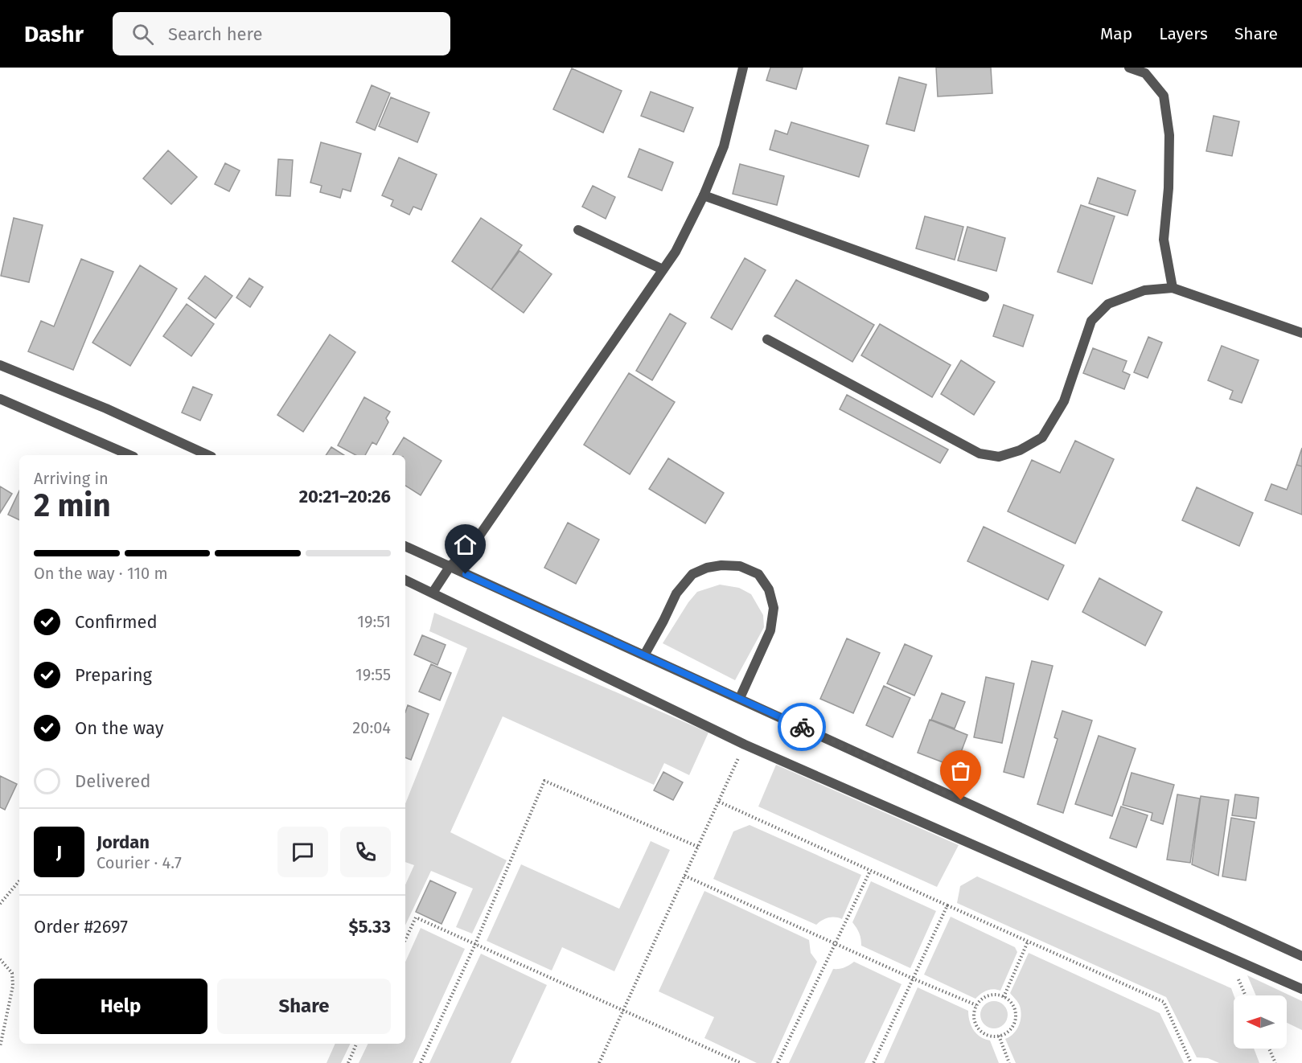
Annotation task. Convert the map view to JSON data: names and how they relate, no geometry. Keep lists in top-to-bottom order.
{
  "north": "left",
  "page": {
    "header": "Dashr",
    "search": "Search here",
    "nav": ["Map", "Layers", "Share"],
    "heading": ["2 min", "Arriving in", "20:21–20:26"],
    "panel": [
      "Jordan",
      "Courier · 4.7",
      "Order #2697",
      "$5.33"
    ],
    "bar": "On the way · 110 m",
    "list": [
      ["Confirmed", "19:51"],
      ["Preparing", "19:55"],
      ["On the way", "20:04"],
      "Delivered"
    ],
    "round": "J",
    "buttons": ["Help", "Share"]
  }
}
